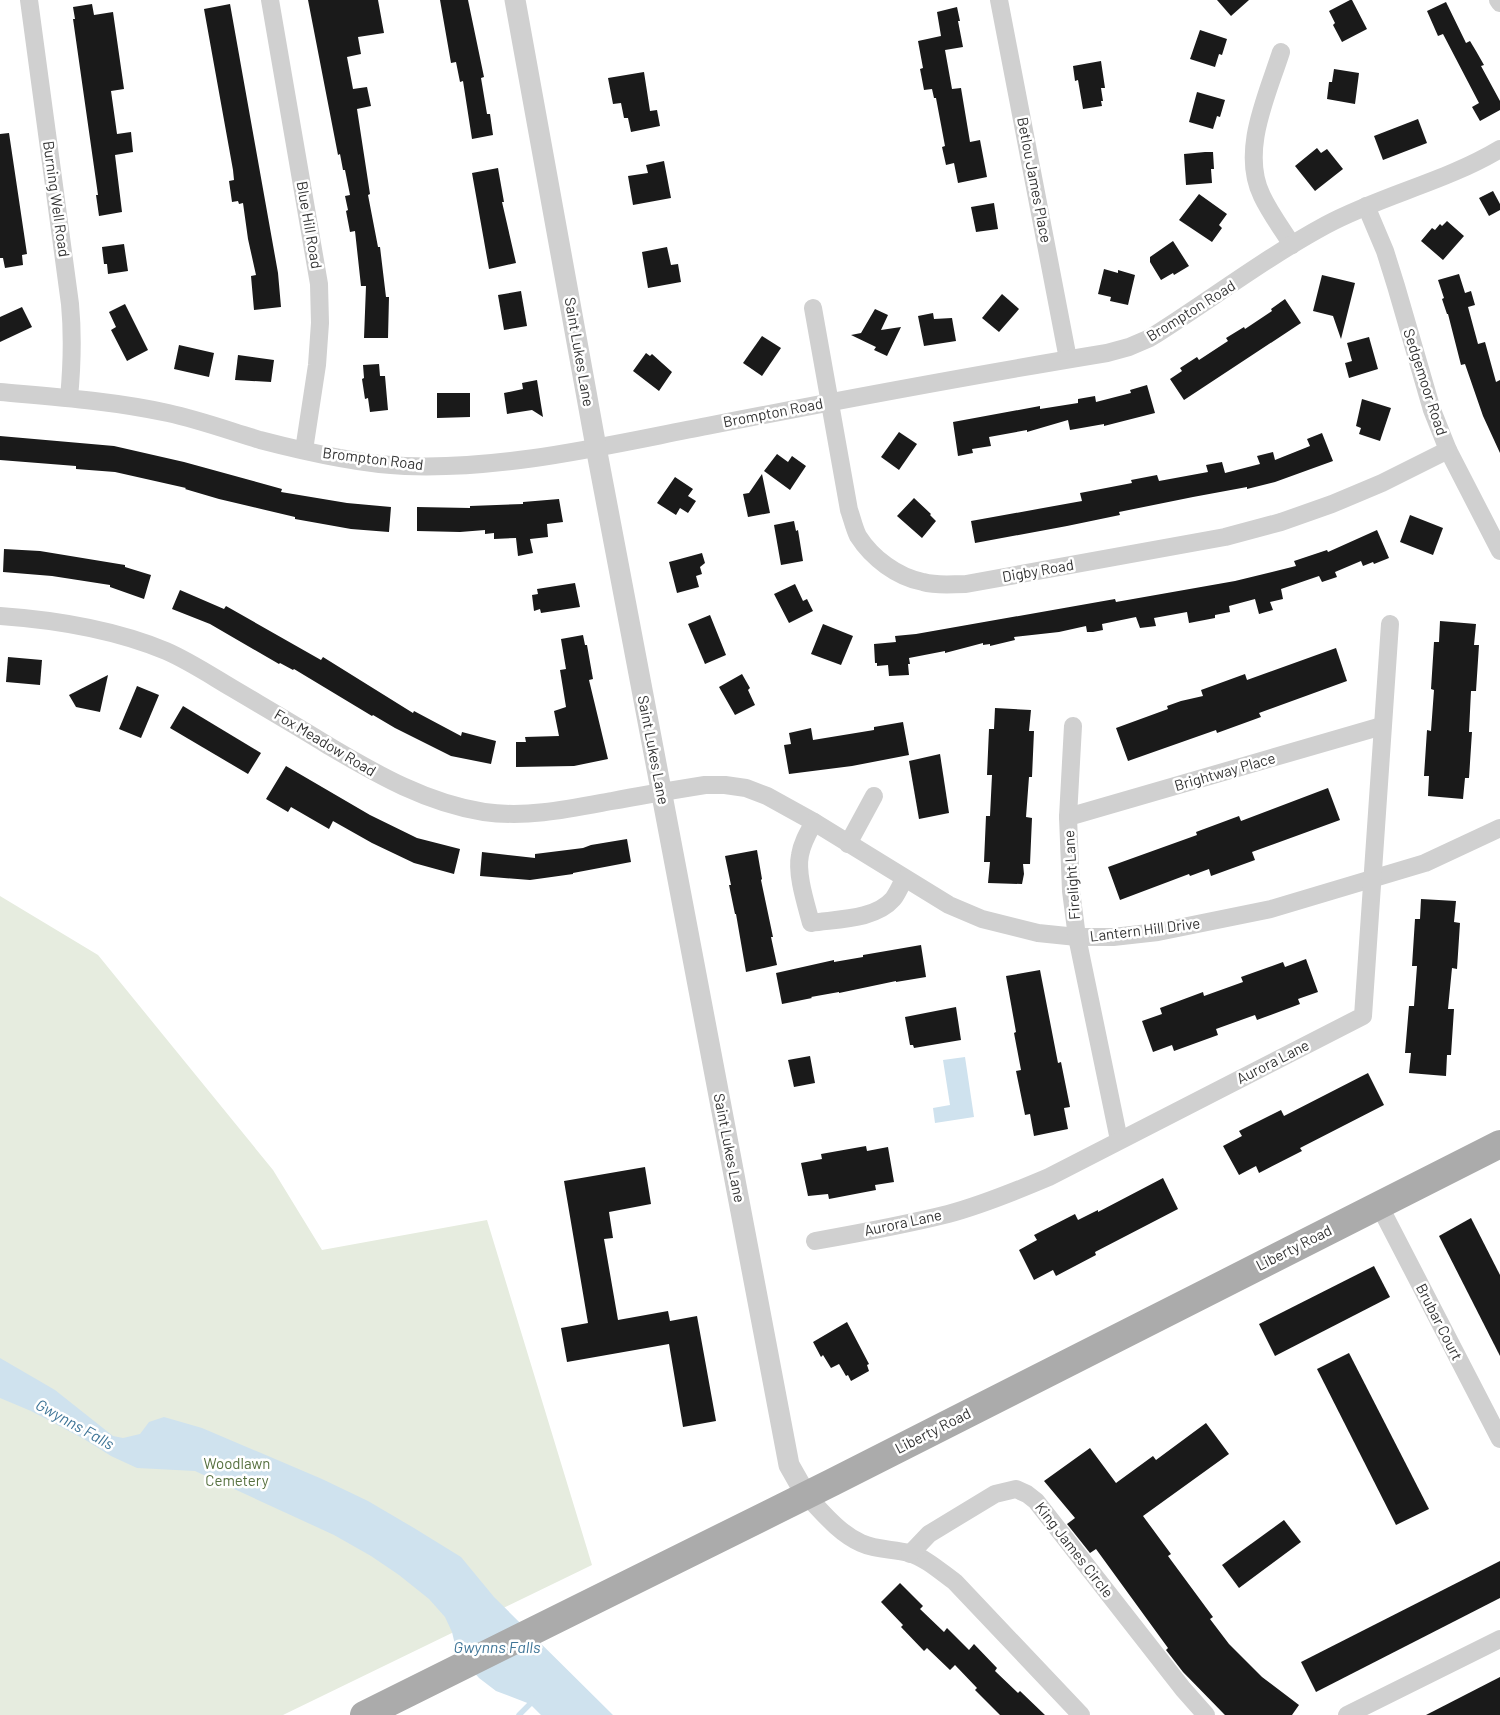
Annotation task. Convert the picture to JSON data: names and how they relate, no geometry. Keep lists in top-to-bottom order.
{
  "streets": {
    "main road": ["Liberty Road"],
    "street": [
      "Betlou James Place",
      "Burning Well Road",
      "Blue Hill Road",
      "Brompton Road",
      "Saint Lukes Lane",
      "Sedgemoor Road",
      "Digby Road",
      "Fox Meadow Road",
      "Brightway Place",
      "Firelight Lane",
      "Lantern Hill Drive",
      "Aurora Lane",
      "Brubar Court",
      "King James Circle"
    ]
  },
  "crossings": [
    ["Betlou James Place", "Brompton Road"],
    ["Burning Well Road", "Brompton Road"],
    ["Blue Hill Road", "Brompton Road"],
    ["Brompton Road", "Saint Lukes Lane"],
    ["Brompton Road", "Sedgemoor Road"],
    ["Brompton Road", "Digby Road"],
    ["Saint Lukes Lane", "Fox Meadow Road"],
    ["Saint Lukes Lane", "Lantern Hill Drive"],
    ["Saint Lukes Lane", "Liberty Road"],
    ["Sedgemoor Road", "Digby Road"],
    ["Fox Meadow Road", "Lantern Hill Drive"],
    ["Brightway Place", "Firelight Lane"],
    ["Brightway Place", "Aurora Lane"],
    ["Firelight Lane", "Lantern Hill Drive"],
    ["Firelight Lane", "Aurora Lane"],
    ["Lantern Hill Drive", "Aurora Lane"],
    ["Liberty Road", "Brubar Court"]
  ],
  "water": ["Gwynns Falls"],
  "parks": ["Woodlawn Cemetery"]
}
